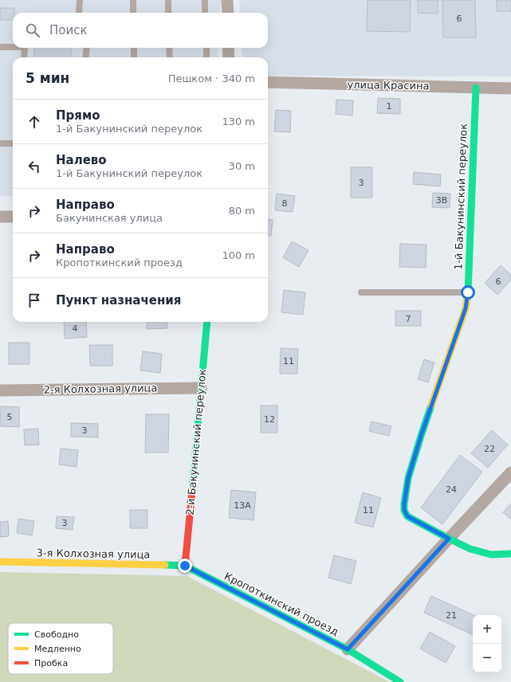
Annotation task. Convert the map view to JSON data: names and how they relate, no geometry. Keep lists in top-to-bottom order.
{
  "streets": {
    "street": [
      "улица Красина",
      "1-й Бакунинский переулок",
      "2-я Колхозная улица",
      "2-й Бакунинский переулок",
      "3-я Колхозная улица",
      "Кропоткинский проезд"
    ]
  },
  "crossings": [
    ["улица Красина", "1-й Бакунинский переулок"],
    ["2-я Колхозная улица", "2-й Бакунинский переулок"],
    ["2-й Бакунинский переулок", "3-я Колхозная улица"],
    ["2-й Бакунинский переулок", "Кропоткинский проезд"],
    ["3-я Колхозная улица", "Кропоткинский проезд"]
  ],
  "house_numbers": [
    "6",
    "1",
    "3",
    "3В",
    "8",
    "6",
    "7",
    "4",
    "11",
    "5",
    "12",
    "3",
    "22",
    "24",
    "13А",
    "11",
    "3",
    "21"
  ],
  "legend": ["Свободно", "Медленно", "Пробка"],
  "page": {
    "search": "Поиск",
    "heading": ["5 мин", "Пешком · 340 m"],
    "list": [
      ["Прямо", "1-й Бакунинский переулок", "130 m"],
      ["Налево", "1-й Бакунинский переулок", "30 m"],
      ["Направо", "Бакунинская улица", "80 m"],
      ["Направо", "Кропоткинский проезд", "100 m"],
      "Пункт назначения"
    ],
    "map_buttons": ["+", "−"]
  }
}
